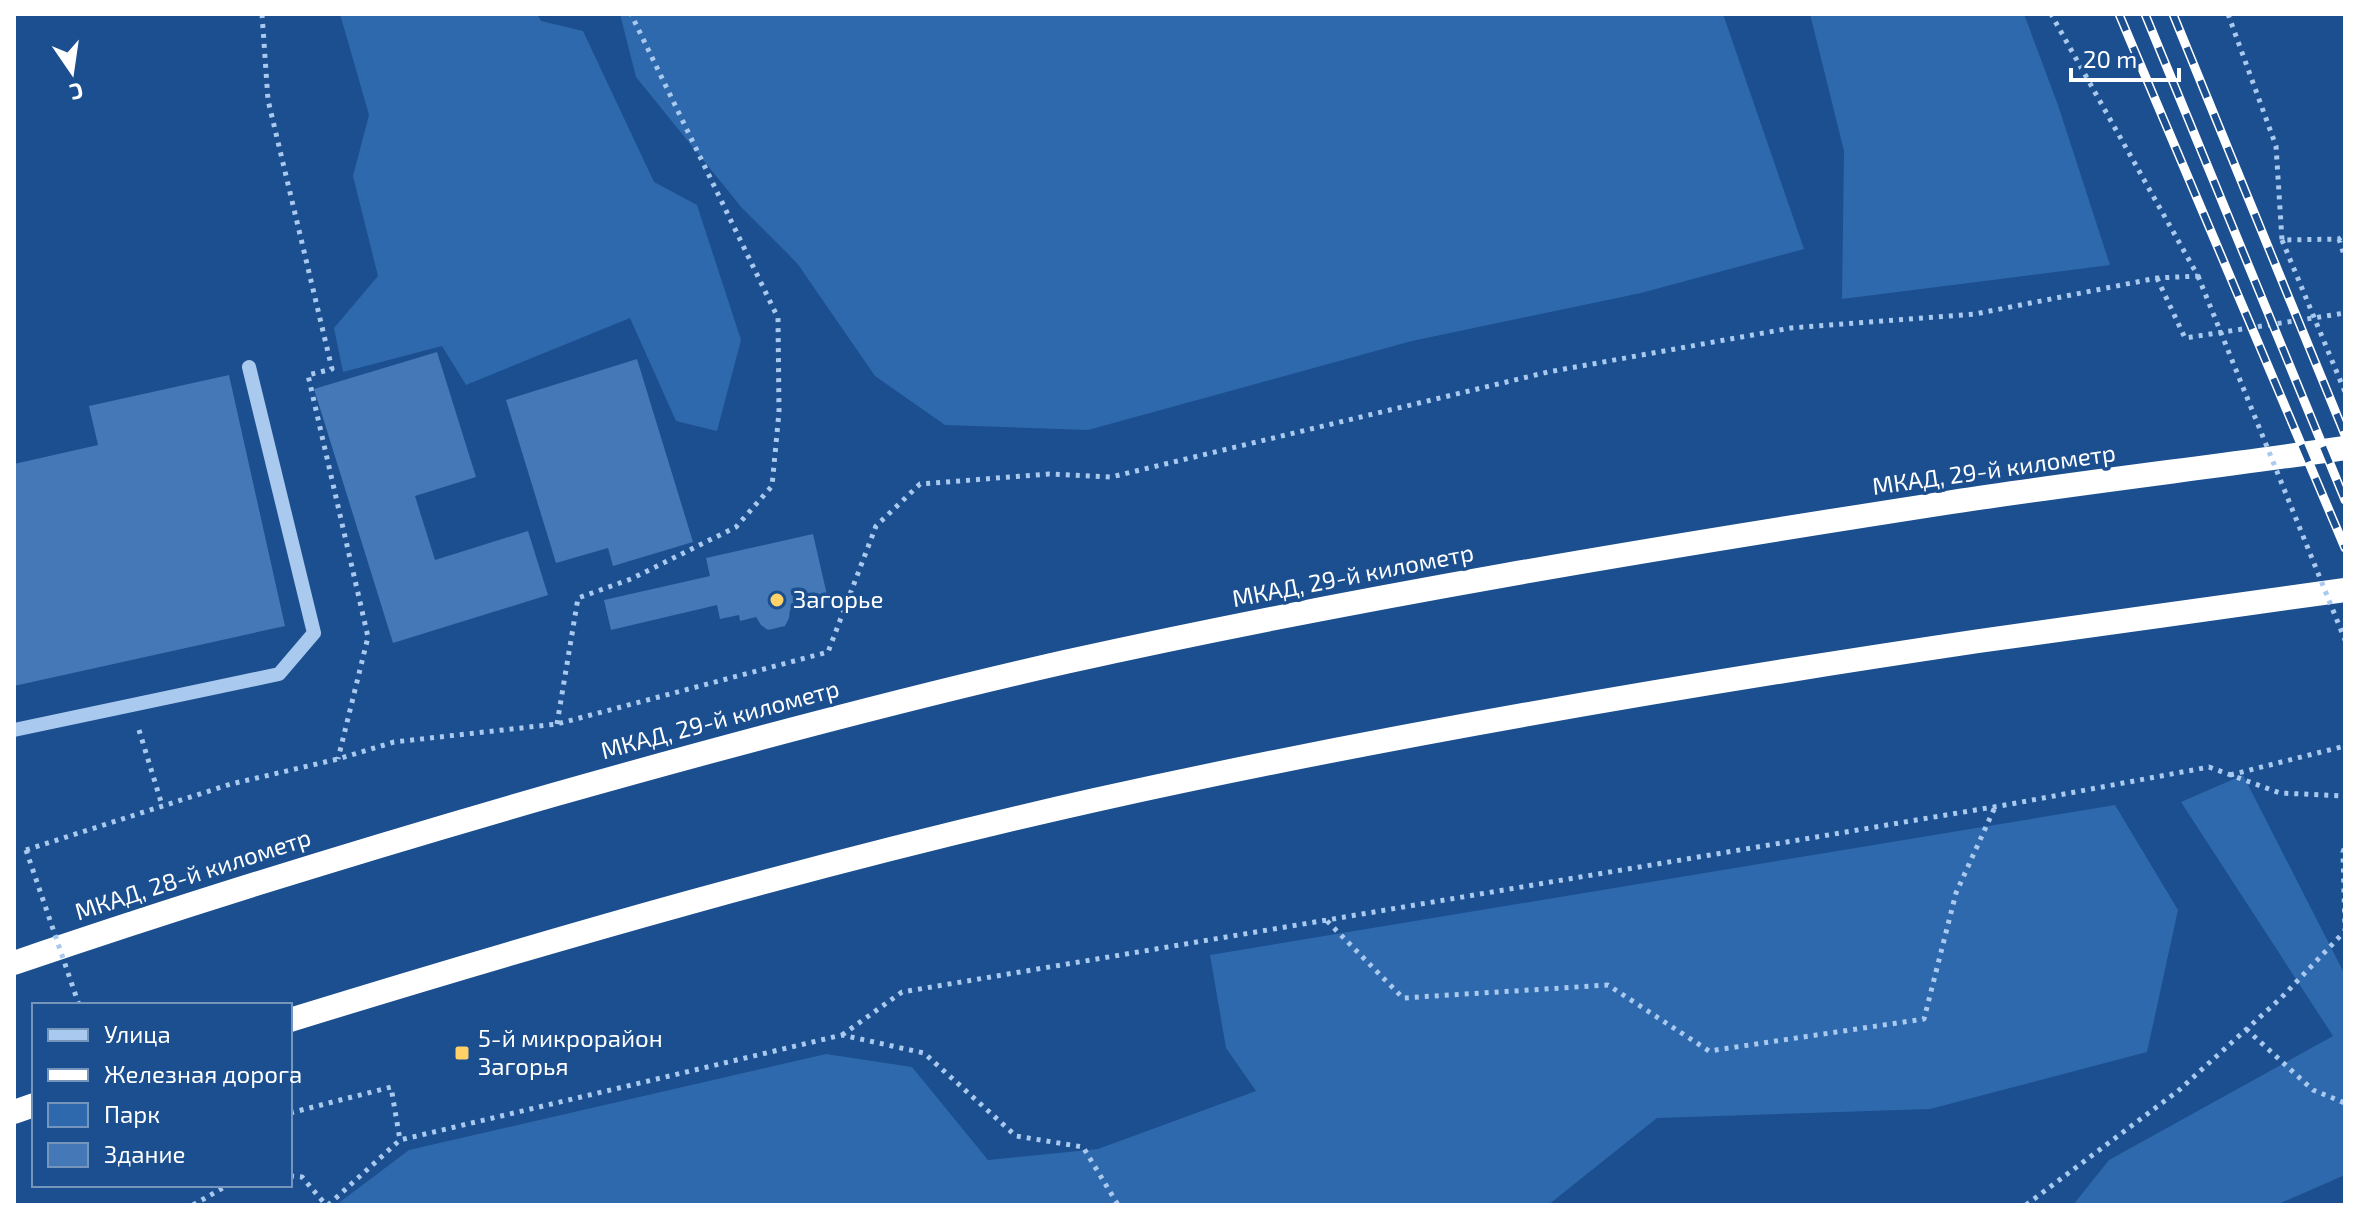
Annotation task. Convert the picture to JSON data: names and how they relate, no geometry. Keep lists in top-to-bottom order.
{
  "streets": {
    "highway": ["МКАД, 29-й километр", "МКАД, 28-й километр"]
  },
  "crossings": [
    ["МКАД, 29-й километр", "МКАД, 28-й километр"]
  ],
  "places": {
    "other": ["Загорье"],
    "transit": ["5-й микрорайон Загорья"]
  },
  "legend": [
    "Улица",
    "Железная дорога",
    "Парк",
    "Здание"
  ],
  "scale_bar": "20 m",
  "north": "bottom"
}
